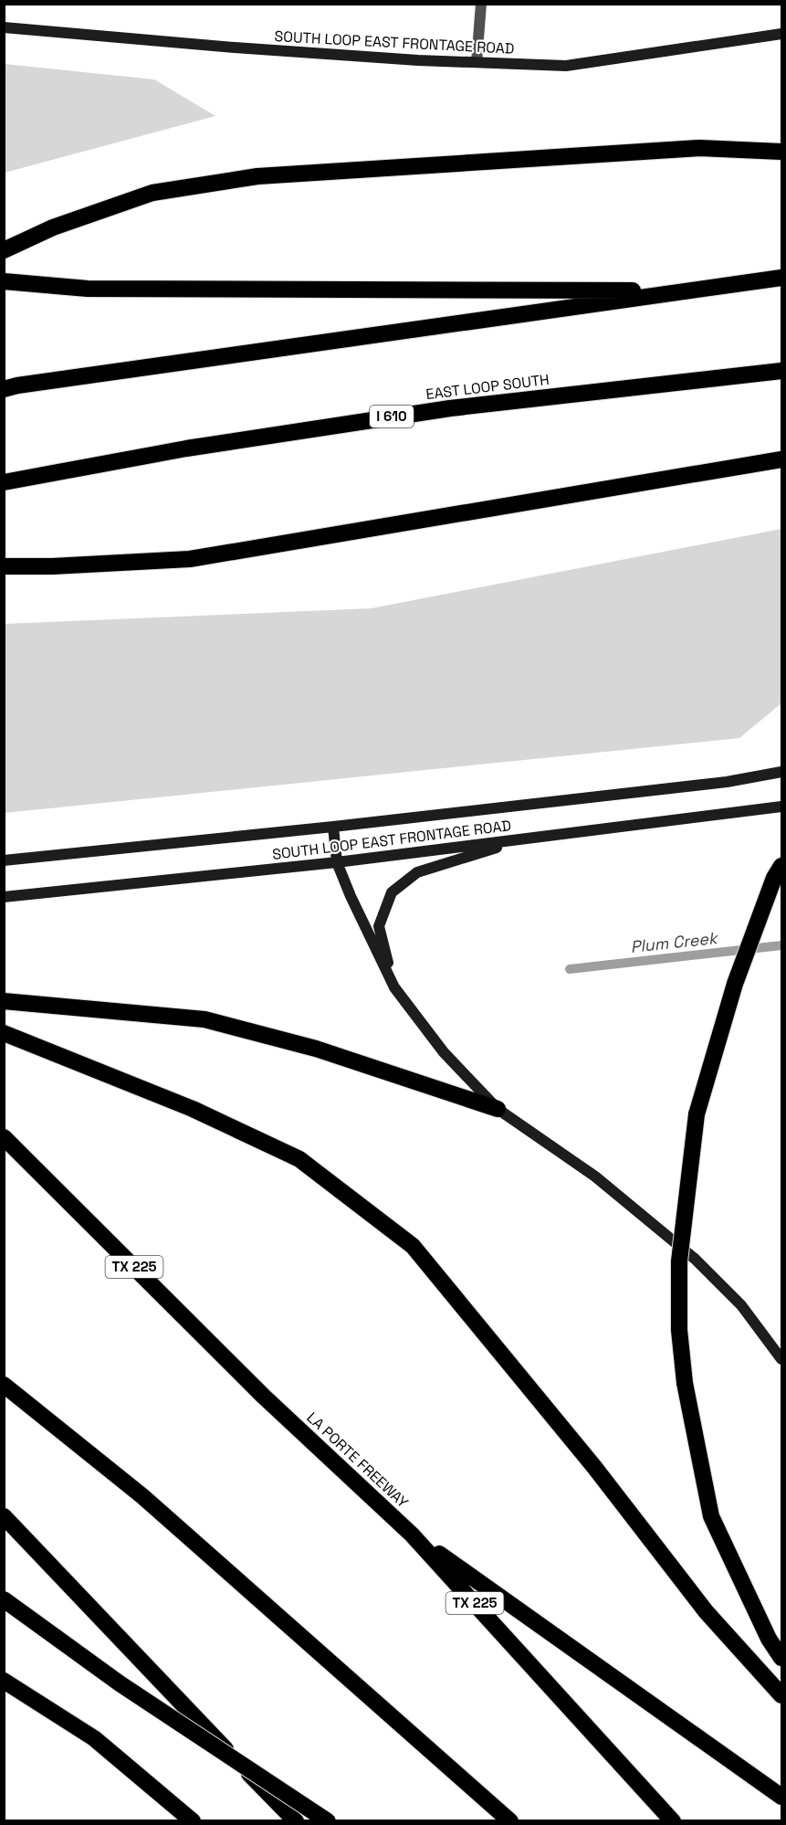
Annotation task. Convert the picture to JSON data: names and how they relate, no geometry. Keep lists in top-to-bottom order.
{
  "streets": {
    "highway": [
      "EAST LOOP SOUTH",
      "I 610",
      "TX 225",
      "LA PORTE FREEWAY"
    ],
    "main road": ["SOUTH LOOP EAST FRONTAGE ROAD"]
  },
  "water": ["Plum Creek"]
}
